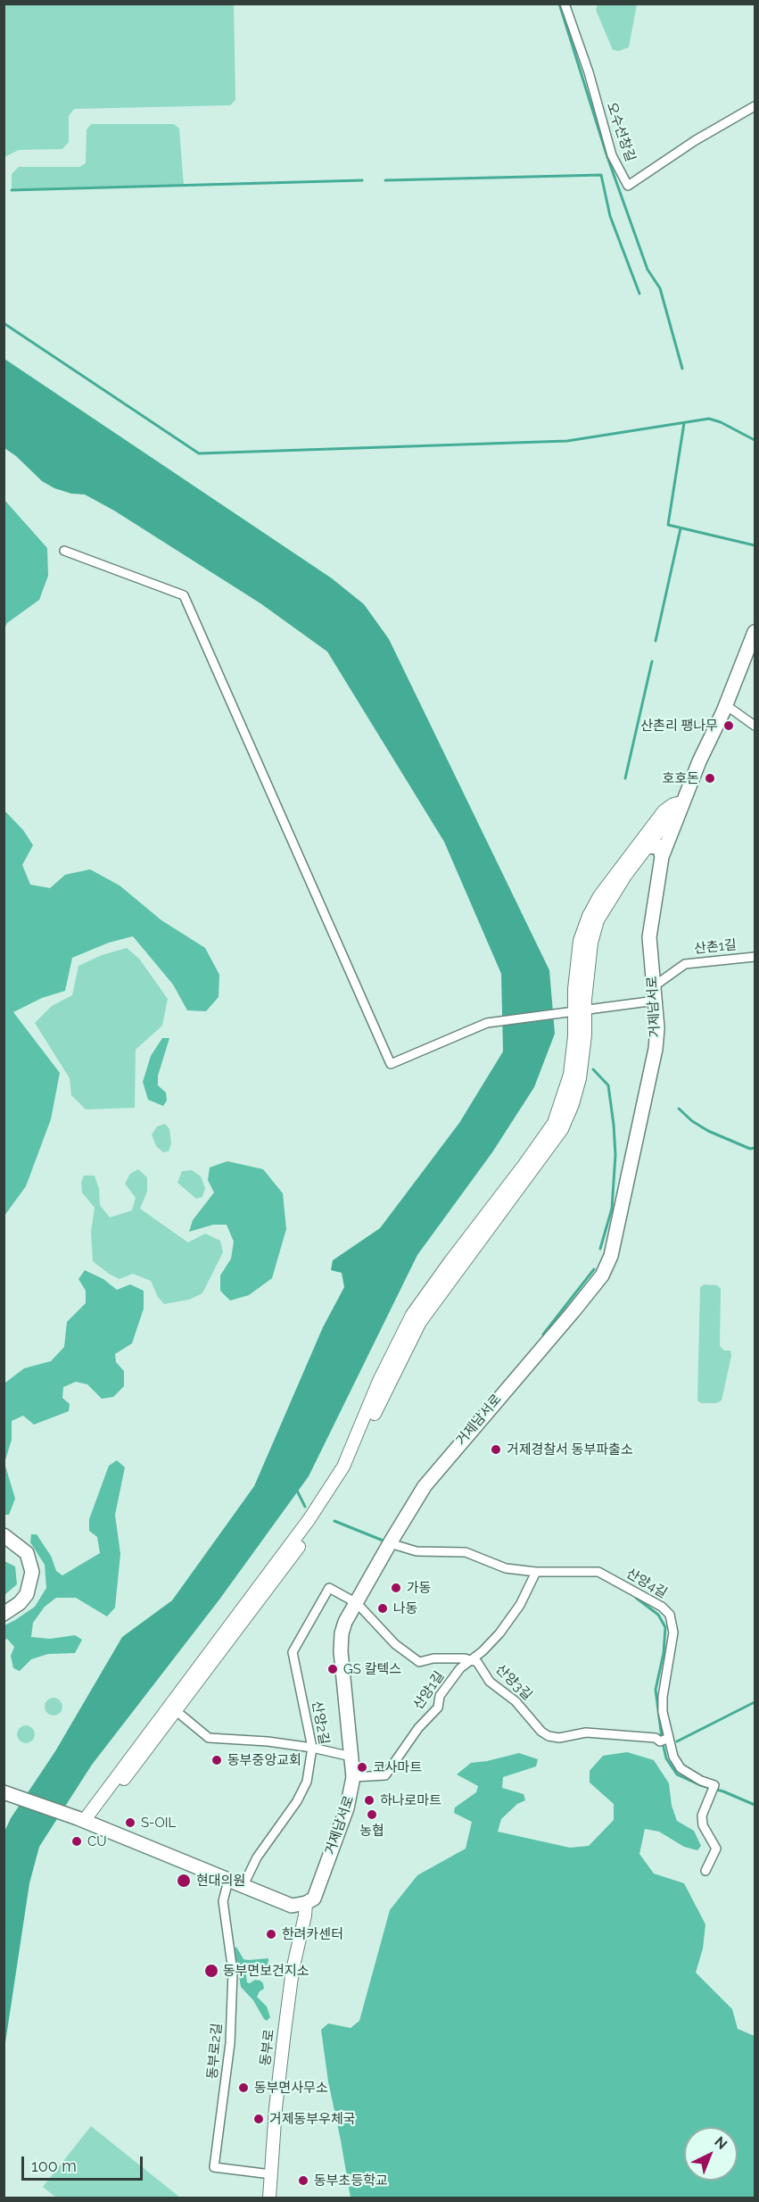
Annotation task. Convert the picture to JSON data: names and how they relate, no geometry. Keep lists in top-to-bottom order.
{
  "streets": {
    "main road": ["거제남서로"],
    "street": [
      "오수선창길",
      "산촌1길",
      "산양4길",
      "산양3길",
      "산양1길",
      "산양2길",
      "동부로",
      "동부로2길"
    ]
  },
  "crossings": [
    ["산촌1길", "거제남서로"],
    ["거제남서로", "산양4길"],
    ["거제남서로", "산양1길"],
    ["거제남서로", "산양2길"],
    ["거제남서로", "동부로"],
    ["산양4길", "산양3길"],
    ["산양4길", "산양1길"],
    ["산양3길", "산양1길"],
    ["동부로", "동부로2길"]
  ],
  "places": [
    "산촌리 팽나무",
    "호호돈",
    "거제경찰서 동부파출소",
    "가동",
    "나동",
    "GS 칼텍스",
    "동부중앙교회",
    "코사마트",
    "하나로마트",
    "농협",
    "S-OIL",
    "CU",
    "현대의원",
    "한려카센터",
    "동부면보건지소",
    "동부면사무소",
    "거제동부우체국",
    "동부초등학교"
  ],
  "scale_bar": "100 m",
  "north": "top right"
}
